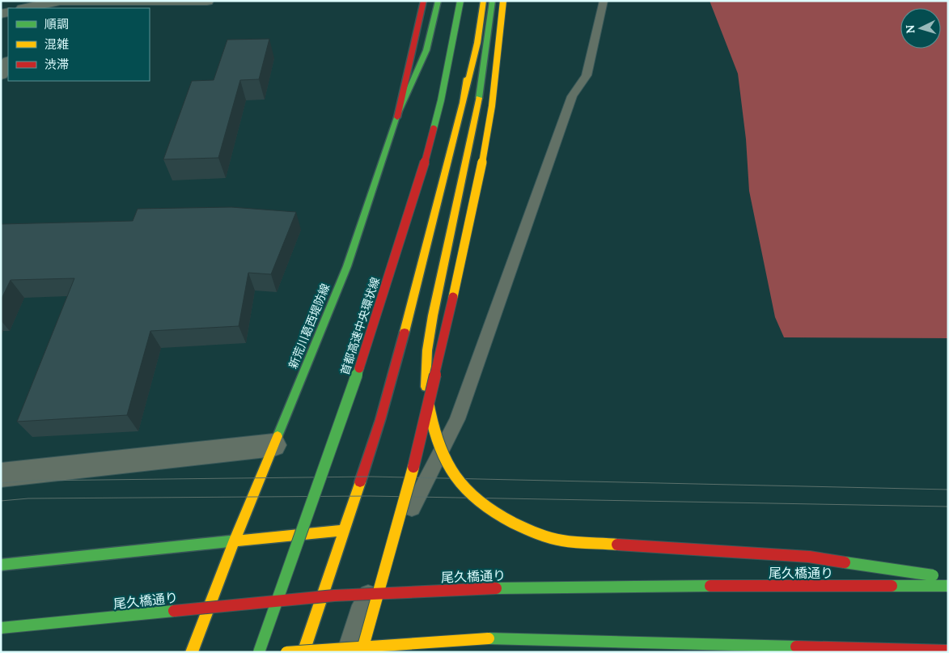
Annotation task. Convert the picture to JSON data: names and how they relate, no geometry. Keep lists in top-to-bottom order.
{
  "streets": {
    "main road": ["新荒川葛西堤防線", "首都高速中央環状線", "尾久橋通り"]
  },
  "legend": ["順調", "混雑", "渋滞"],
  "north": "left"
}
